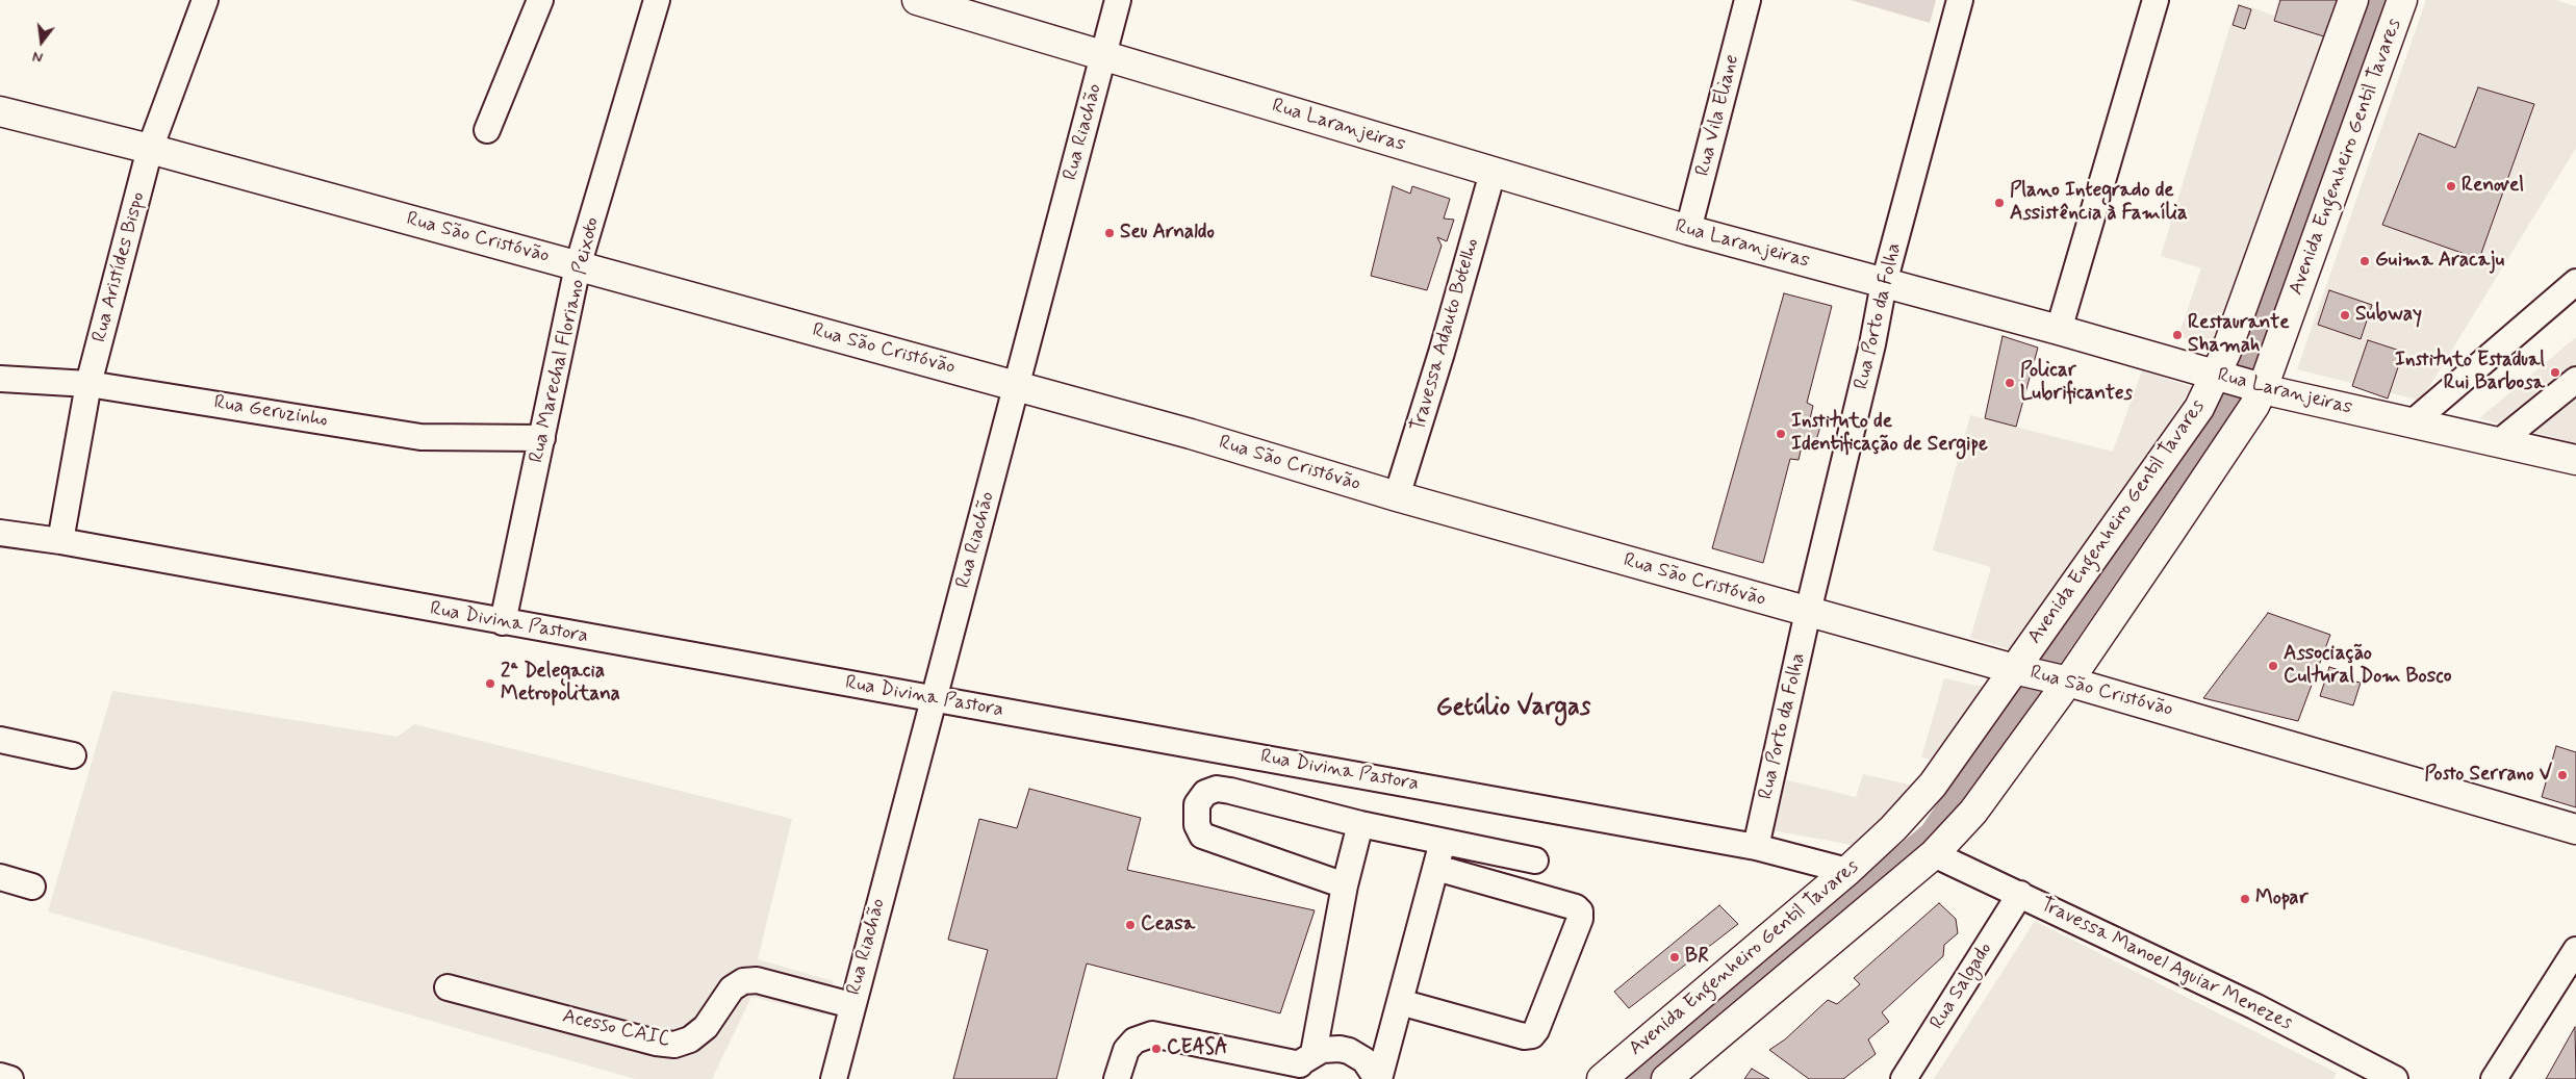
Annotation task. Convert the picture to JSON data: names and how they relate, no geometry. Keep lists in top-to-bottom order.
{
  "streets": {
    "main road": ["Rua Laranjeiras", "Avenida Engenheiro Gentil Tavares", "Rua São Cristóvão"],
    "street": [
      "Rua Vila Eliane",
      "Rua Riachão",
      "Rua Aristídes Bispo",
      "Rua Porto da Folha",
      "Travessa Adauto Botelho",
      "Rua Marechal Floriano Peixoto",
      "Rua Geruzinho",
      "Rua Divina Pastora",
      "Travessa Manoel Aguiar Menezes",
      "Rua Salgado",
      "Acesso CAIC"
    ]
  },
  "crossings": [
    ["Rua Vila Eliane", "Rua Laranjeiras"],
    ["Rua Laranjeiras", "Rua Riachão"],
    ["Rua Laranjeiras", "Avenida Engenheiro Gentil Tavares"],
    ["Rua Laranjeiras", "Rua Porto da Folha"],
    ["Rua Laranjeiras", "Travessa Adauto Botelho"],
    ["Rua Riachão", "Rua São Cristóvão"],
    ["Rua Riachão", "Rua Divina Pastora"],
    ["Rua Riachão", "Acesso CAIC"],
    ["Avenida Engenheiro Gentil Tavares", "Rua São Cristóvão"],
    ["Avenida Engenheiro Gentil Tavares", "Rua Divina Pastora"],
    ["Avenida Engenheiro Gentil Tavares", "Travessa Manoel Aguiar Menezes"],
    ["Rua São Cristóvão", "Rua Aristídes Bispo"],
    ["Rua São Cristóvão", "Rua Porto da Folha"],
    ["Rua São Cristóvão", "Travessa Adauto Botelho"],
    ["Rua São Cristóvão", "Rua Marechal Floriano Peixoto"],
    ["Rua Aristídes Bispo", "Rua Geruzinho"],
    ["Rua Aristídes Bispo", "Rua Divina Pastora"],
    ["Rua Porto da Folha", "Rua Divina Pastora"],
    ["Rua Marechal Floriano Peixoto", "Rua Geruzinho"],
    ["Rua Marechal Floriano Peixoto", "Rua Divina Pastora"],
    ["Travessa Manoel Aguiar Menezes", "Rua Salgado"]
  ],
  "districts": ["Getúlio Vargas"],
  "places": [
    "Renovel",
    "Plano Integrado de Assistência à Família",
    "Seu Arnaldo",
    "Guima Aracaju",
    "Subway",
    "Restaurante Shamah",
    "Instituto Estadual Rui Barbosa",
    "Policar Lubrificantes",
    "Instituto de Identificação de Sergipe",
    "Associação Cultural Dom Bosco",
    "2ª Delegacia Metropolitana",
    "Posto Serrano V",
    "Mopar",
    "Ceasa",
    "BR",
    "CEASA"
  ],
  "north": "bottom"
}
